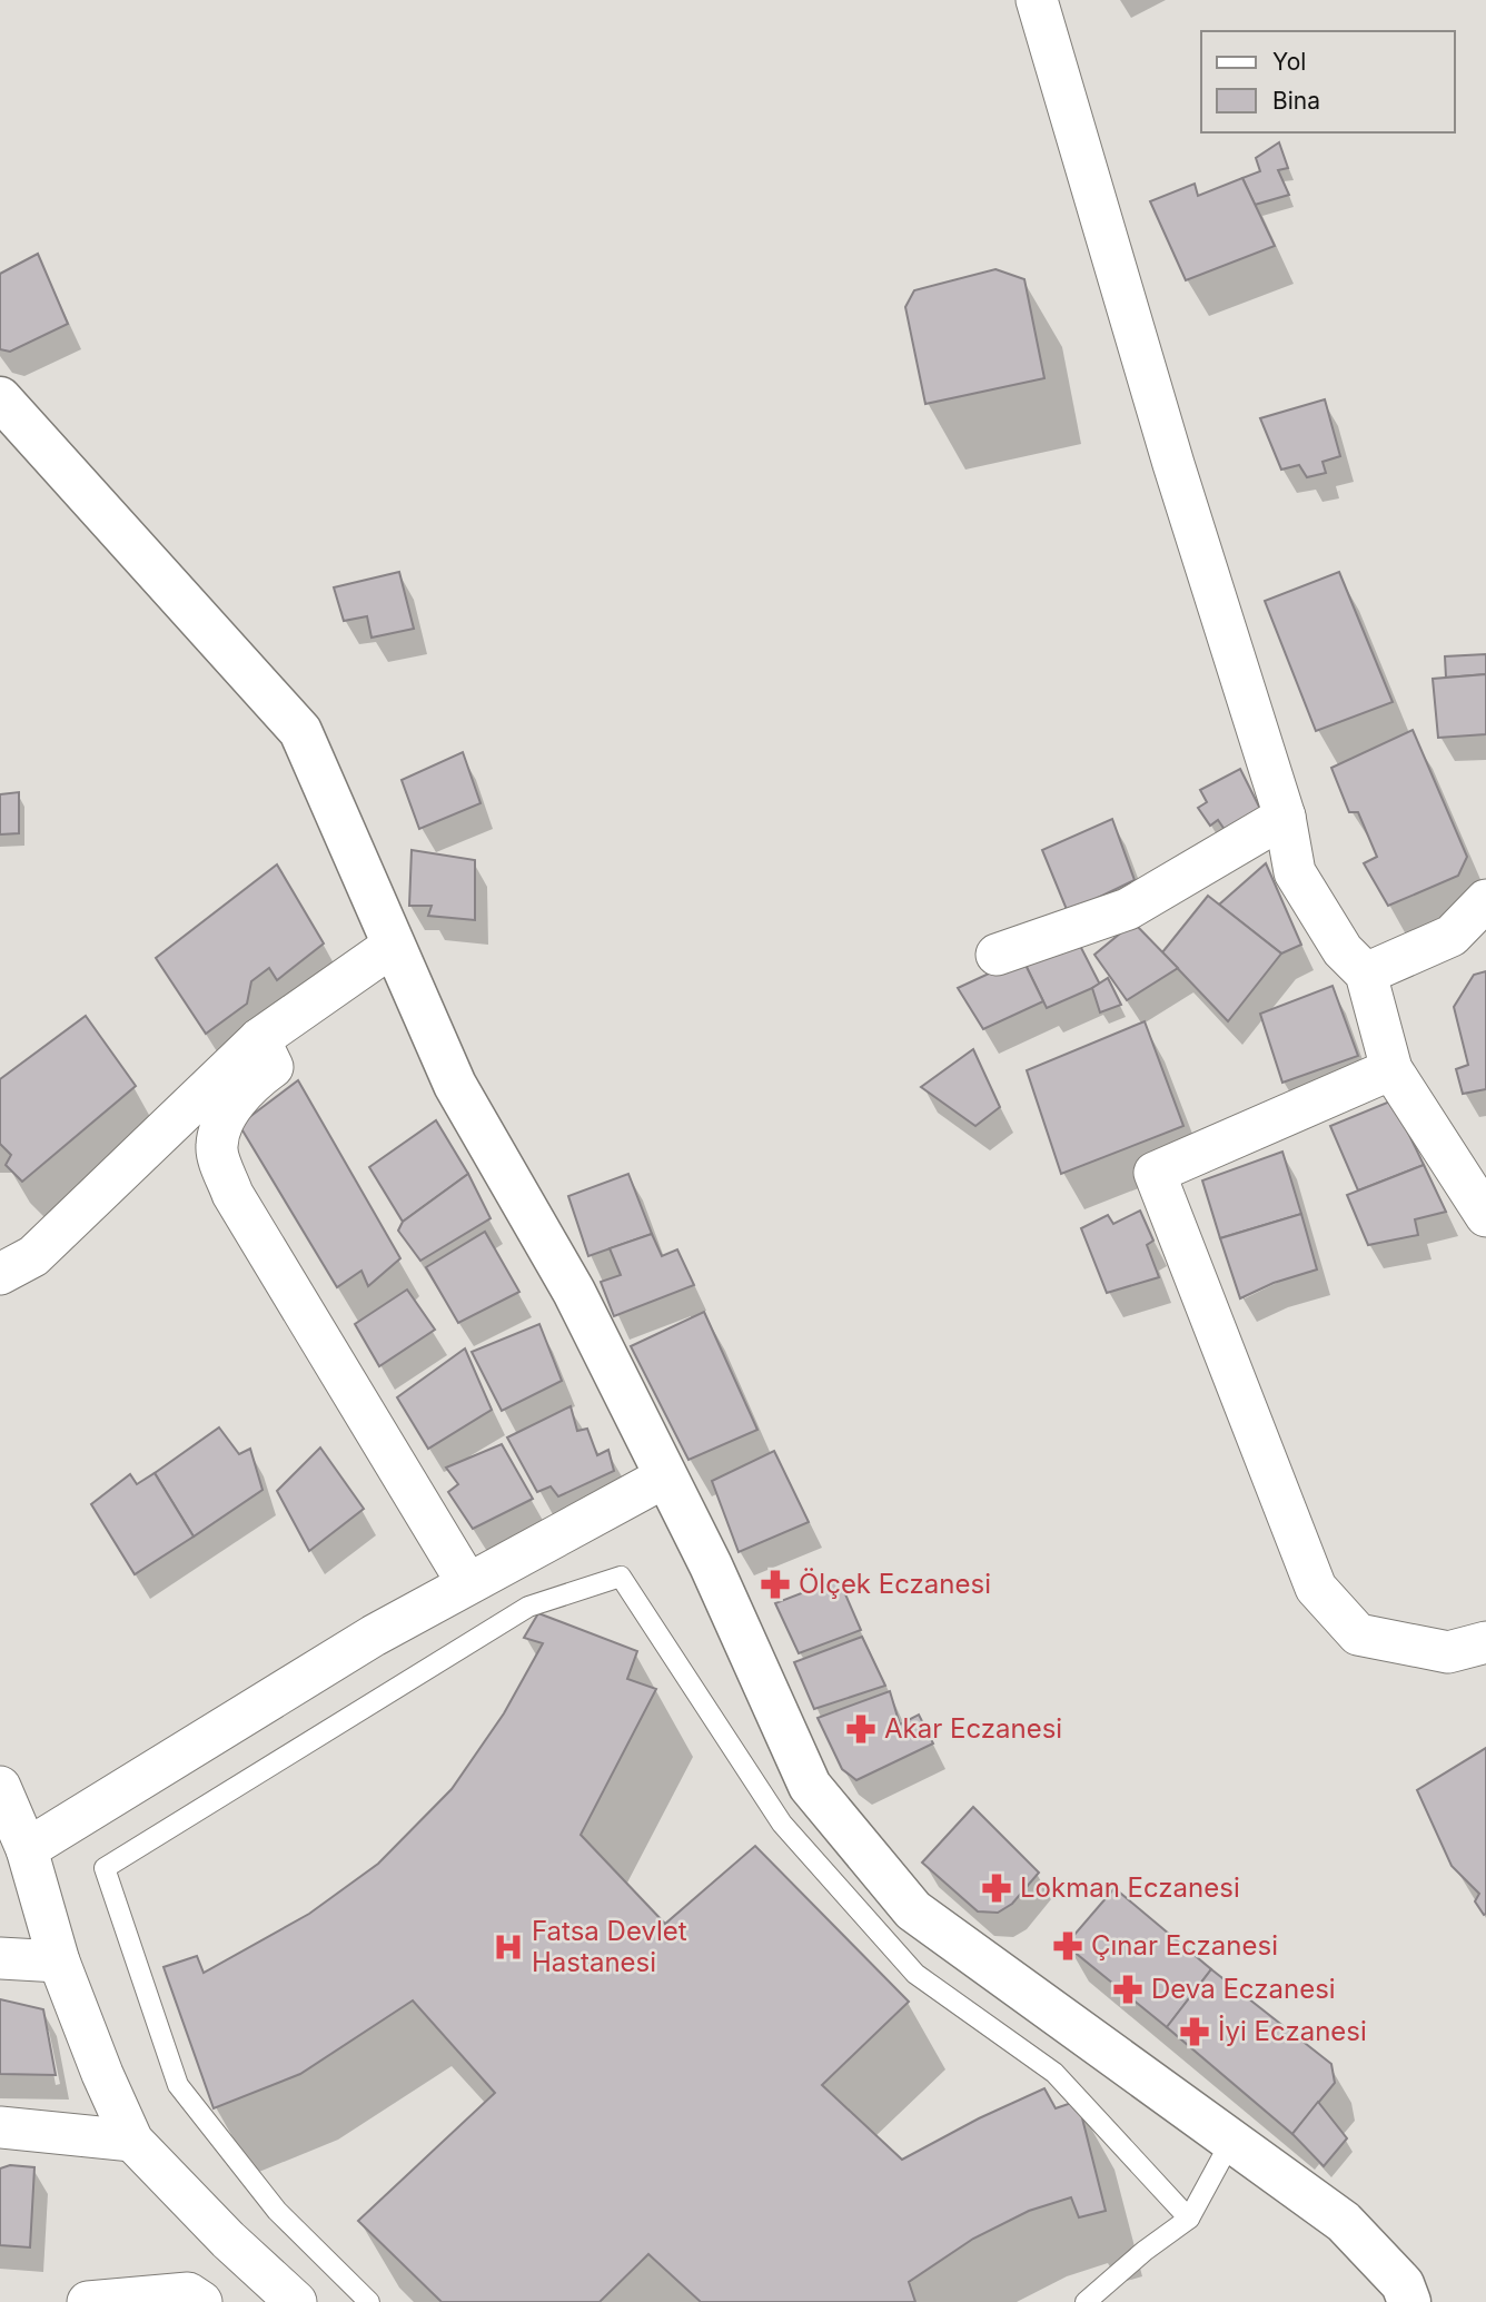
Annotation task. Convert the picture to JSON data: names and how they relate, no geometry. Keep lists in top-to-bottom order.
{
  "places": {
    "pharmacy": [
      "Ölçek Eczanesi",
      "Akar Eczanesi",
      "Lokman Eczanesi",
      "Çınar Eczanesi",
      "Deva Eczanesi",
      "İyi Eczanesi"
    ],
    "hospital": ["Fatsa Devlet Hastanesi"]
  },
  "legend": ["Yol", "Bina"]
}
